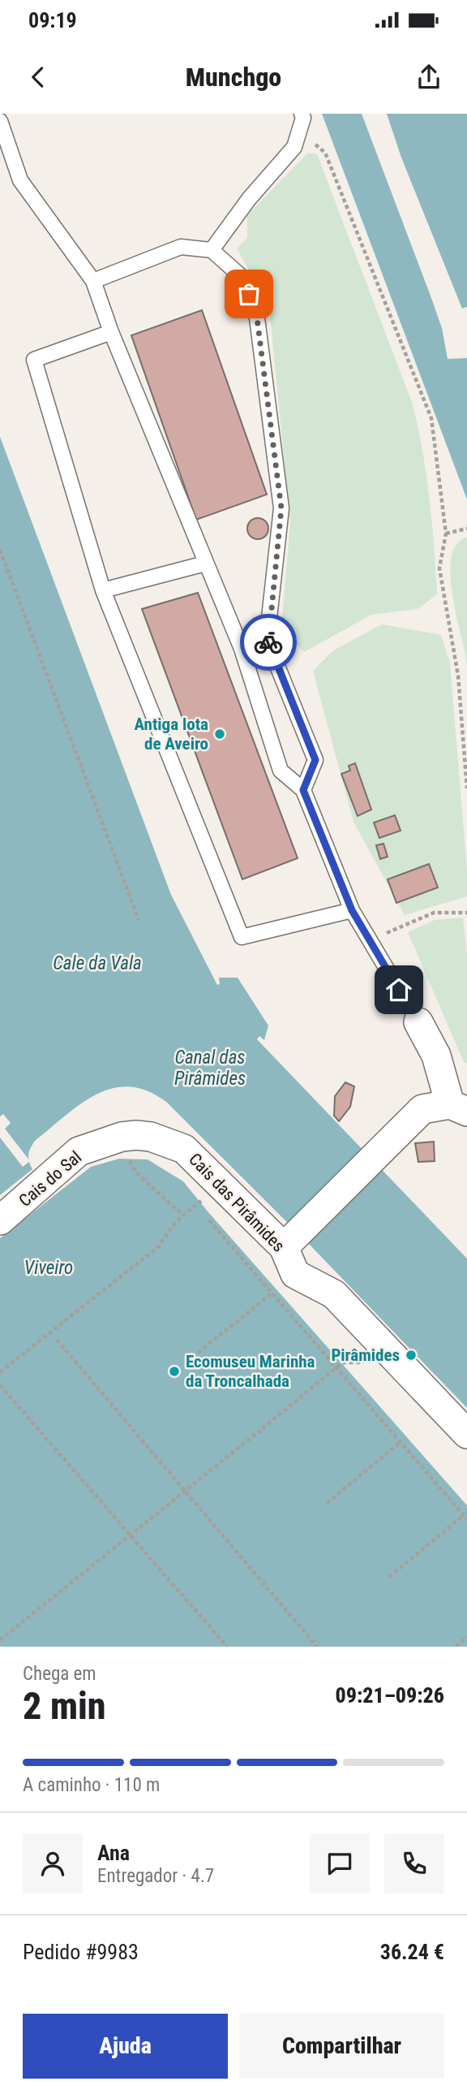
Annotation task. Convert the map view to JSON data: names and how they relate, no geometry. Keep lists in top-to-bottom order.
{
  "streets": {
    "street": ["Cais do Sal", "Cais das Pirâmides"]
  },
  "crossings": [
    ["Cais do Sal", "Cais das Pirâmides"]
  ],
  "water": ["Cale da Vala", "Canal das Pirâmides", "Viveiro"],
  "places": ["Antiga lota de Aveiro", "Pirâmides", "Ecomuseu Marinha da Troncalhada"],
  "page": {
    "status": "09:19",
    "header": "Munchgo",
    "heading": ["2 min", "Chega em", "09:21–09:26"],
    "panel": [
      "Ana",
      "Entregador · 4.7",
      "Pedido #9983",
      "36.24 €"
    ],
    "bar": "A caminho · 110 m",
    "buttons": ["Ajuda", "Compartilhar"]
  }
}
